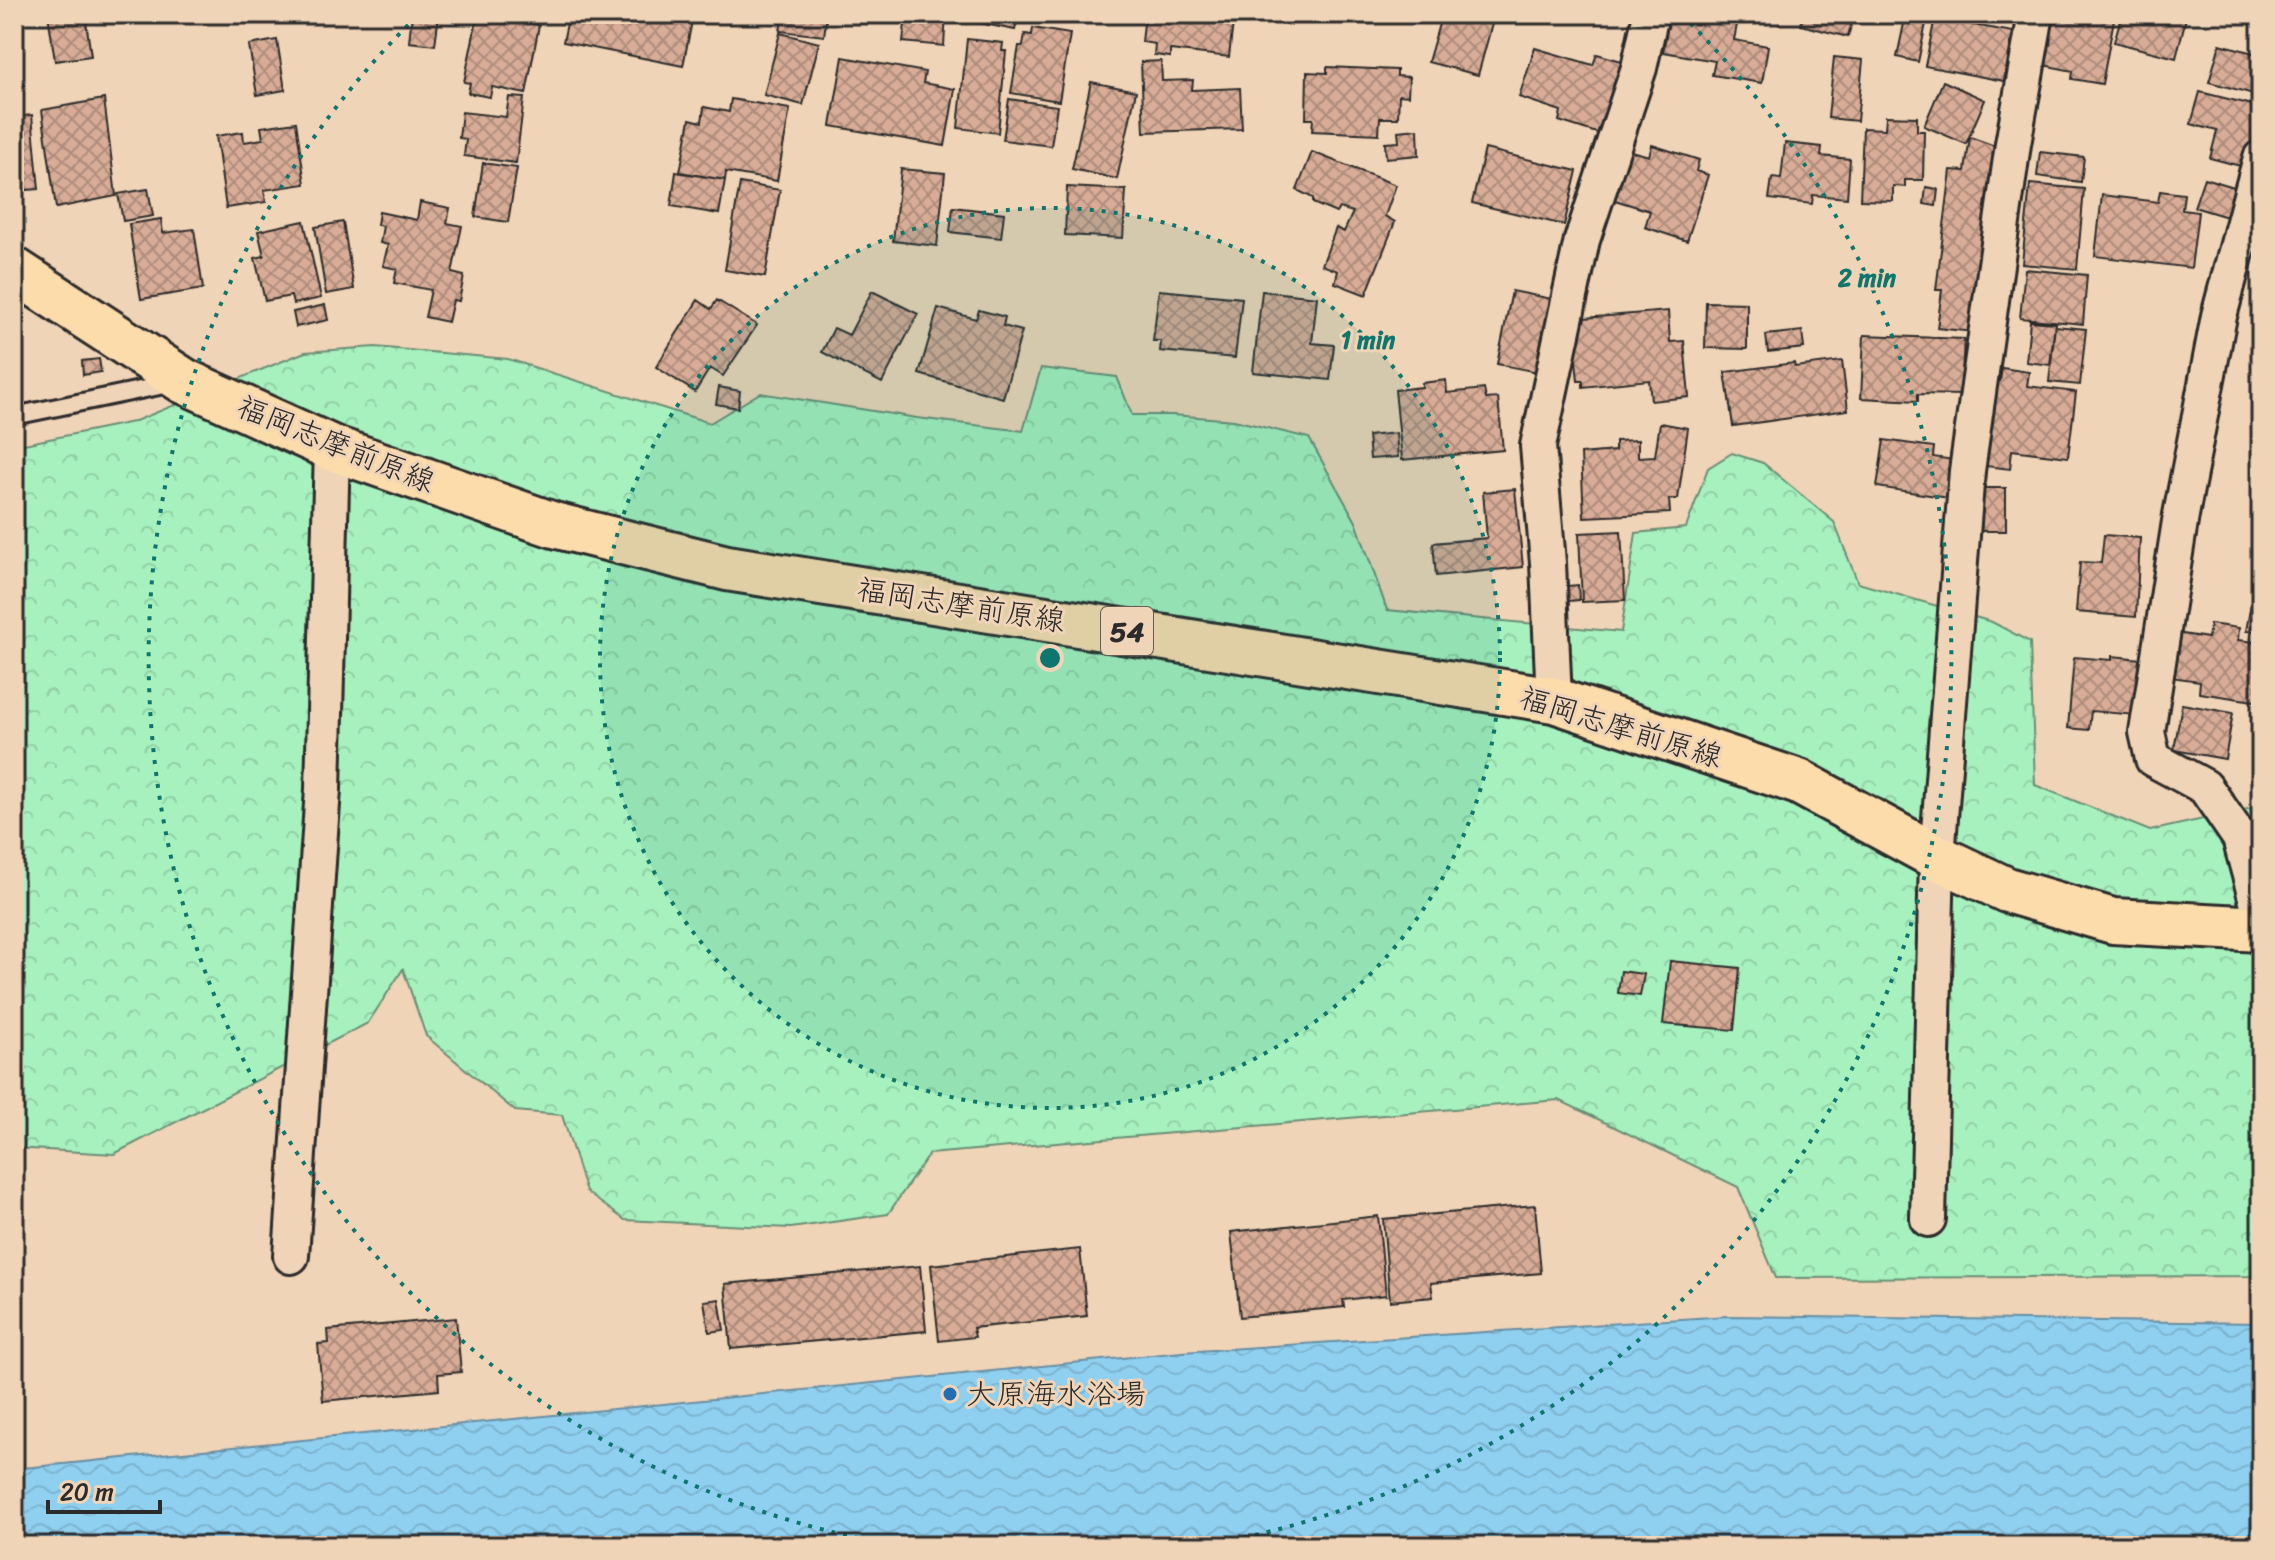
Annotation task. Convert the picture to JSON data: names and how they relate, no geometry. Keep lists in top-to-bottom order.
{
  "streets": {
    "main road": ["福岡志摩前原線", "54"]
  },
  "places": ["大原海水浴場"],
  "scale_bar": "20 m",
  "rings": ["2 min", "1 min"]
}
